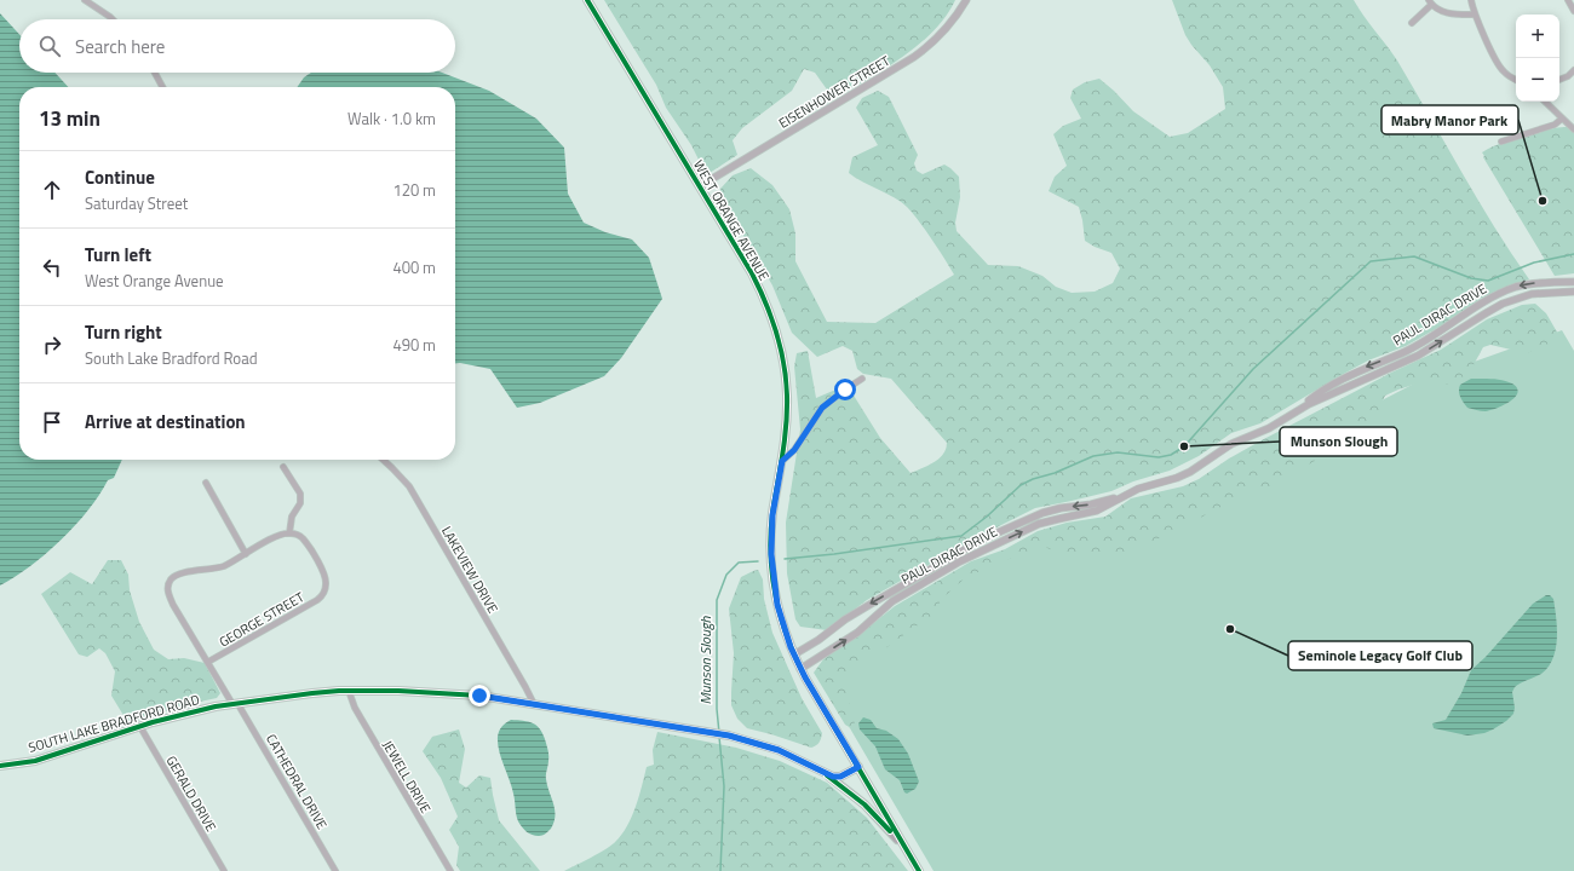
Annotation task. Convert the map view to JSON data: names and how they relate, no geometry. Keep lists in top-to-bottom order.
{
  "streets": {
    "main road": ["WEST ORANGE AVENUE", "SOUTH LAKE BRADFORD ROAD"],
    "street": [
      "EISENHOWER STREET",
      "PAUL DIRAC DRIVE",
      "LAKEVIEW DRIVE",
      "GEORGE STREET",
      "JEWELL DRIVE",
      "CATHEDRAL DRIVE",
      "GERALD DRIVE"
    ]
  },
  "crossings": [
    ["EISENHOWER STREET", "WEST ORANGE AVENUE"],
    ["WEST ORANGE AVENUE", "PAUL DIRAC DRIVE"],
    ["WEST ORANGE AVENUE", "SOUTH LAKE BRADFORD ROAD"],
    ["LAKEVIEW DRIVE", "SOUTH LAKE BRADFORD ROAD"],
    ["GEORGE STREET", "CATHEDRAL DRIVE"],
    ["SOUTH LAKE BRADFORD ROAD", "JEWELL DRIVE"],
    ["SOUTH LAKE BRADFORD ROAD", "CATHEDRAL DRIVE"],
    ["SOUTH LAKE BRADFORD ROAD", "GERALD DRIVE"]
  ],
  "water": ["Munson Slough"],
  "places": ["Mabry Manor Park", "Munson Slough", "Seminole Legacy Golf Club"],
  "page": {
    "map_buttons": ["+", "−"],
    "search": "Search here",
    "heading": ["13 min", "Walk · 1.0 km"],
    "list": [
      ["Continue", "Saturday Street", "120 m"],
      ["Turn left", "West Orange Avenue", "400 m"],
      ["Turn right", "South Lake Bradford Road", "490 m"],
      "Arrive at destination"
    ]
  }
}
